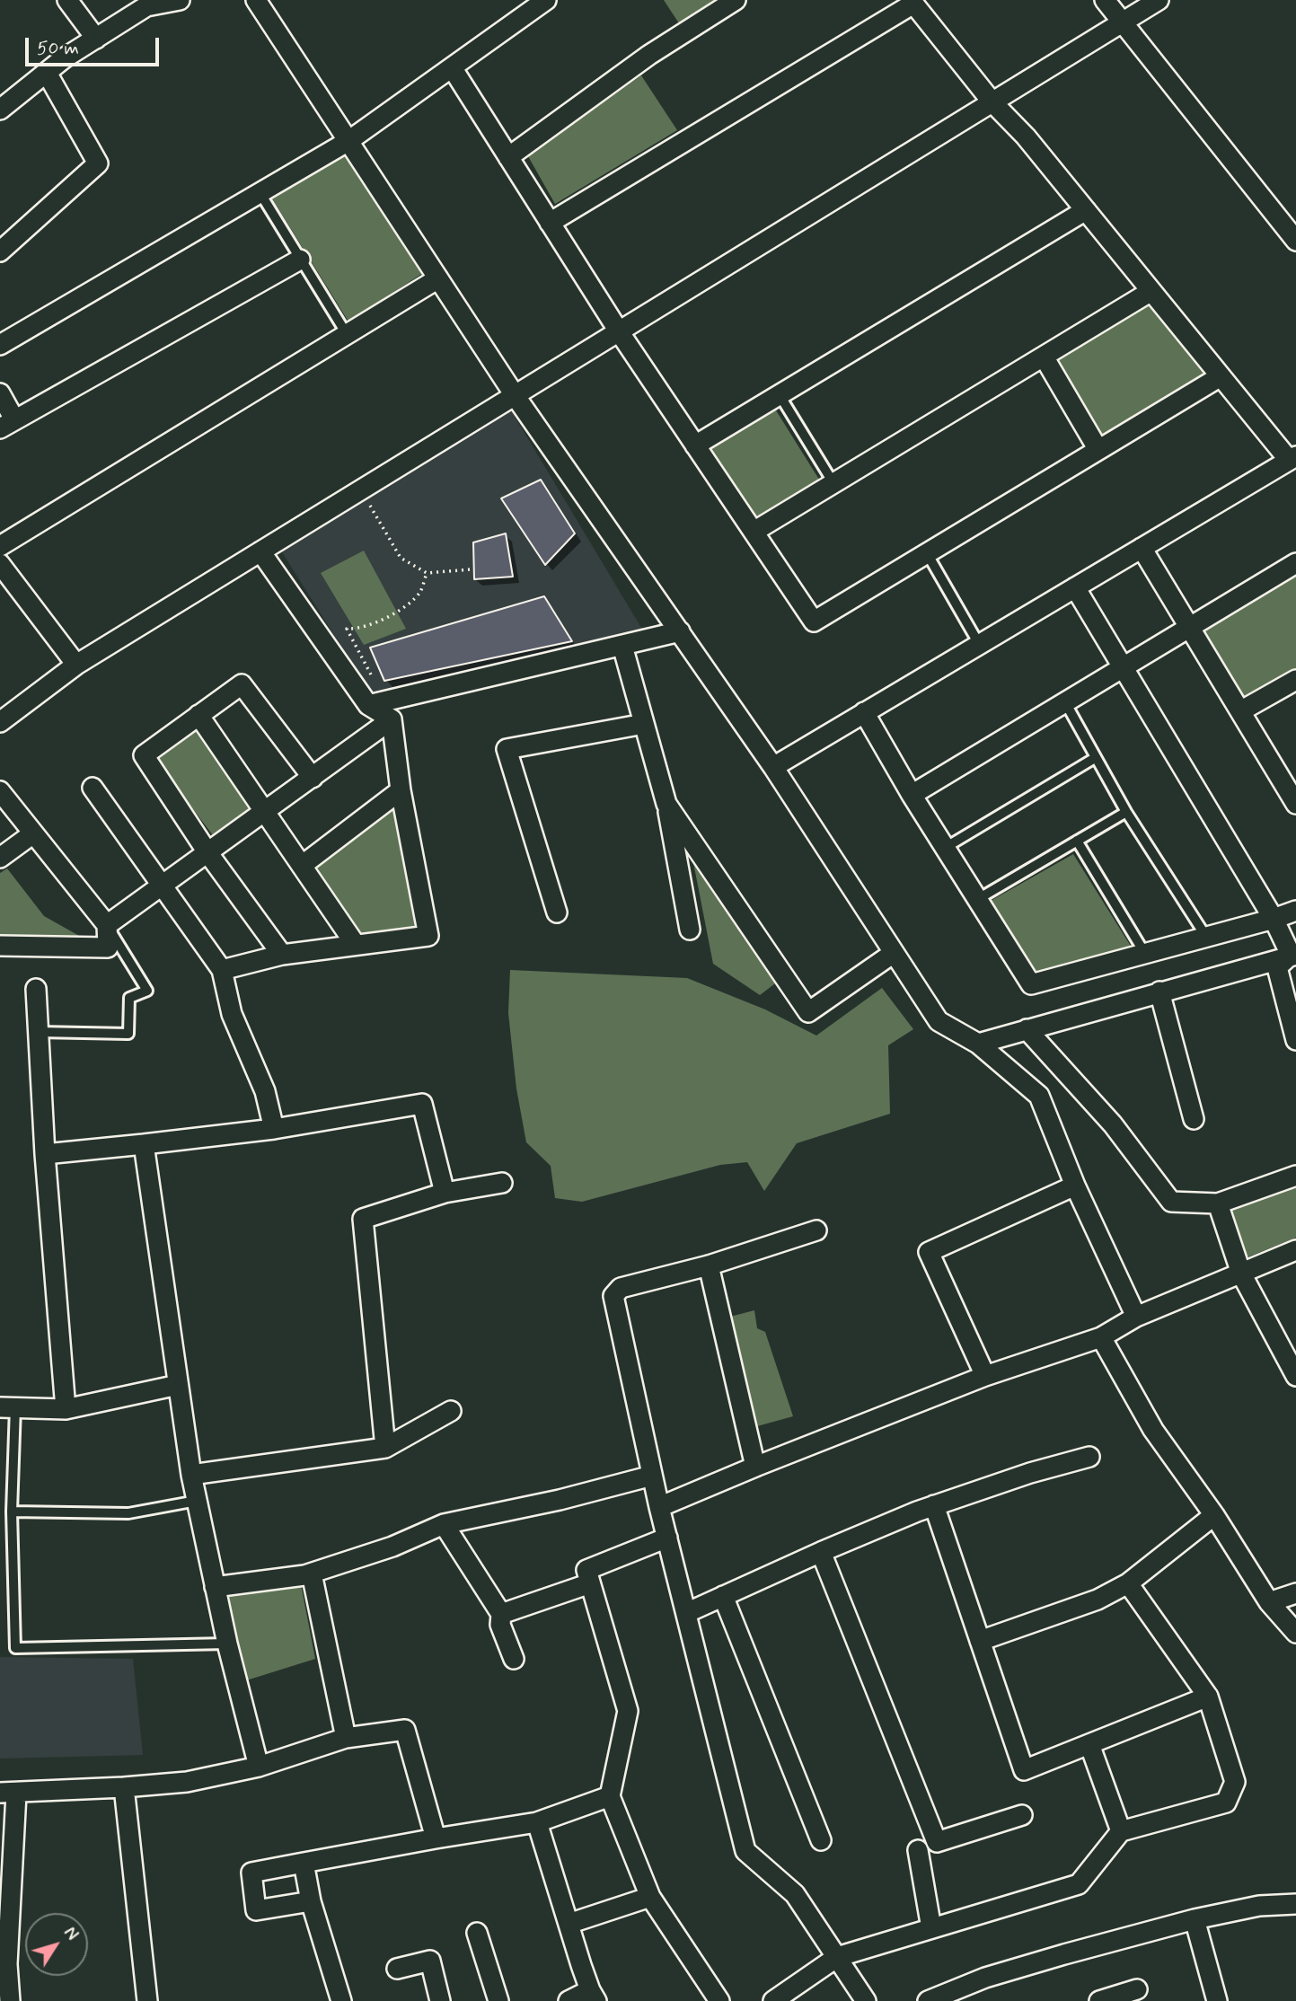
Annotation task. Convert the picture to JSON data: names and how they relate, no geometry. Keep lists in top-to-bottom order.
{
  "scale_bar": "50 m",
  "north": "top right"
}
